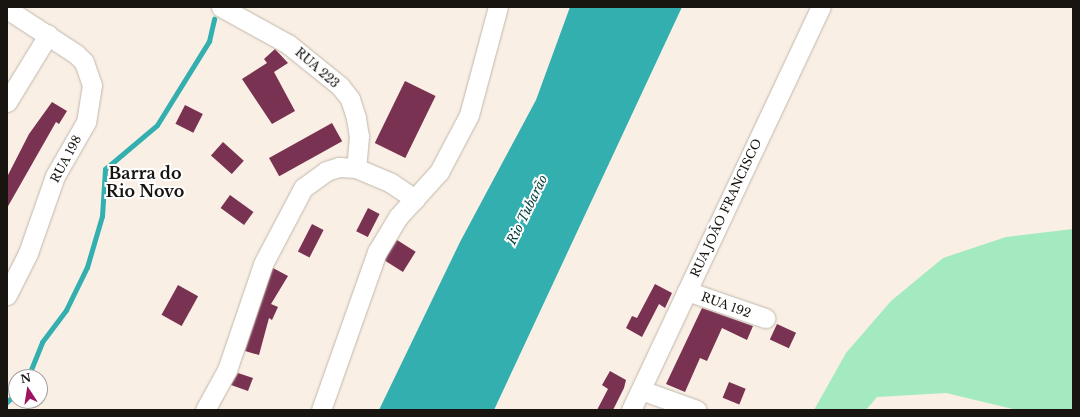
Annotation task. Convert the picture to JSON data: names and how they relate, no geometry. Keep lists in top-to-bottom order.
{
  "streets": {
    "street": [
      "RUA 223",
      "RUA 198",
      "RUA JOÃO FRANCISCO",
      "RUA 192"
    ]
  },
  "crossings": [
    ["RUA JOÃO FRANCISCO", "RUA 192"]
  ],
  "districts": ["Barra do Rio Novo"],
  "water": ["Rio Tubarão"],
  "north": "top"
}
